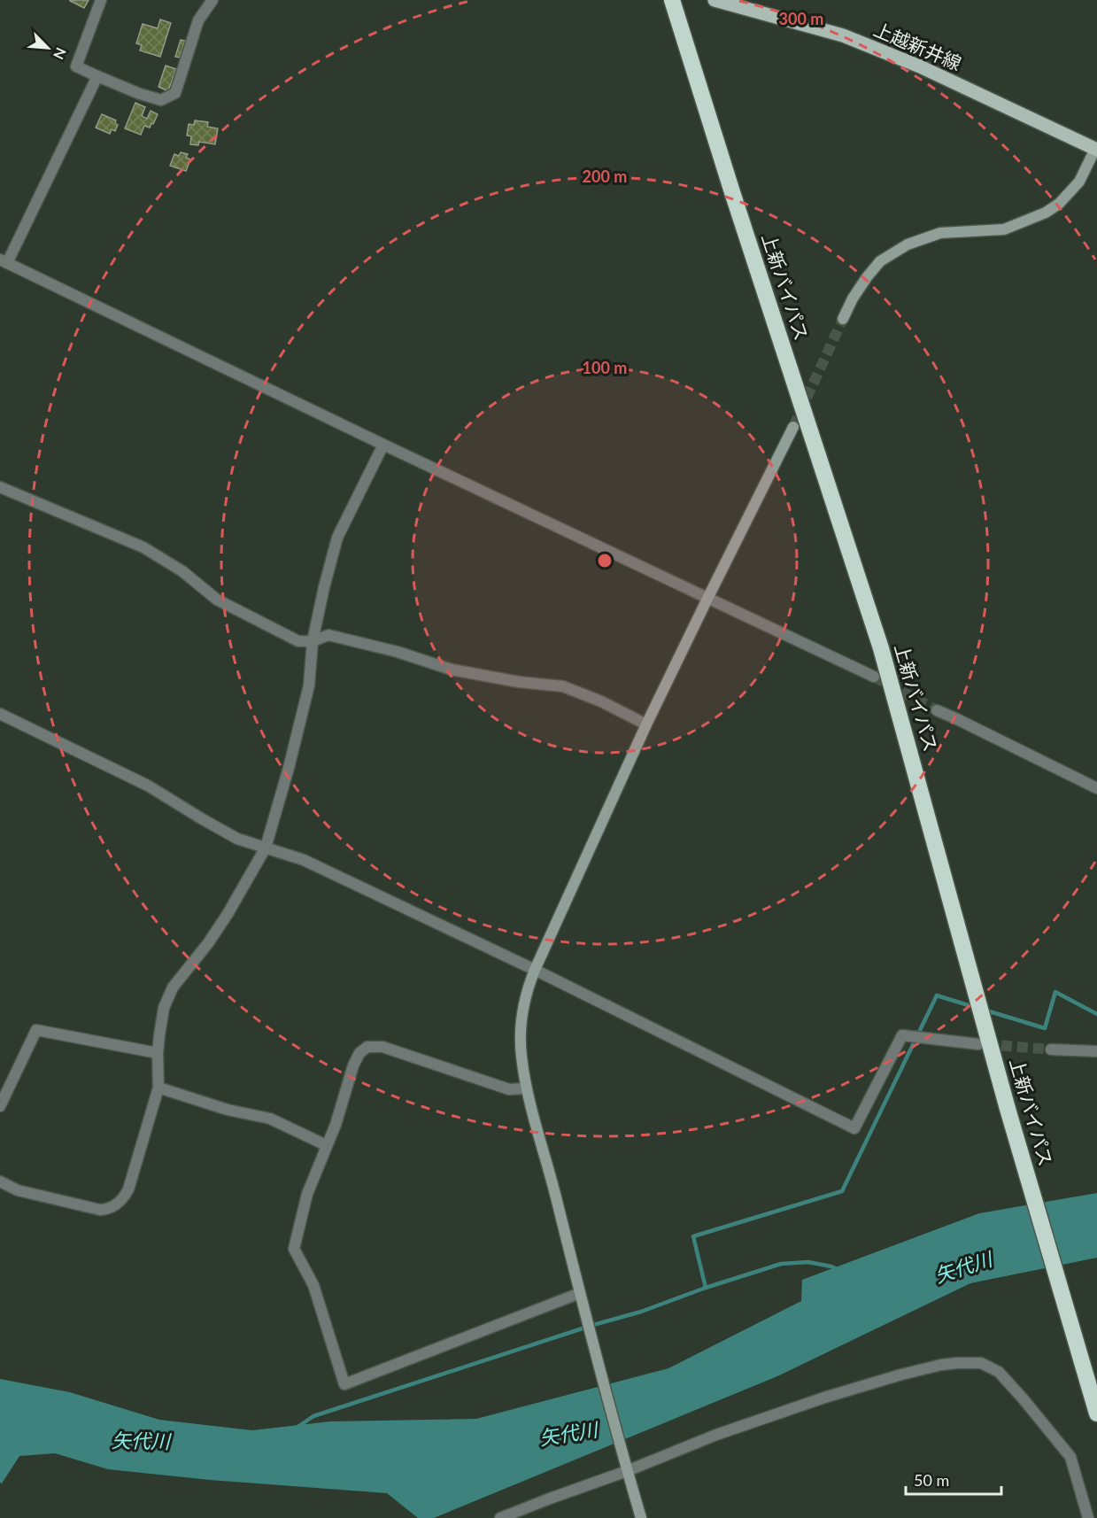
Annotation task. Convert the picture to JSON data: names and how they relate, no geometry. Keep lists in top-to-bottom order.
{
  "streets": {
    "highway": ["上新バイパス"],
    "main road": ["上越新井線"]
  },
  "water": ["矢代川"],
  "scale_bar": "50 m",
  "north": "bottom right",
  "rings": ["300 m", "200 m", "100 m"]
}
